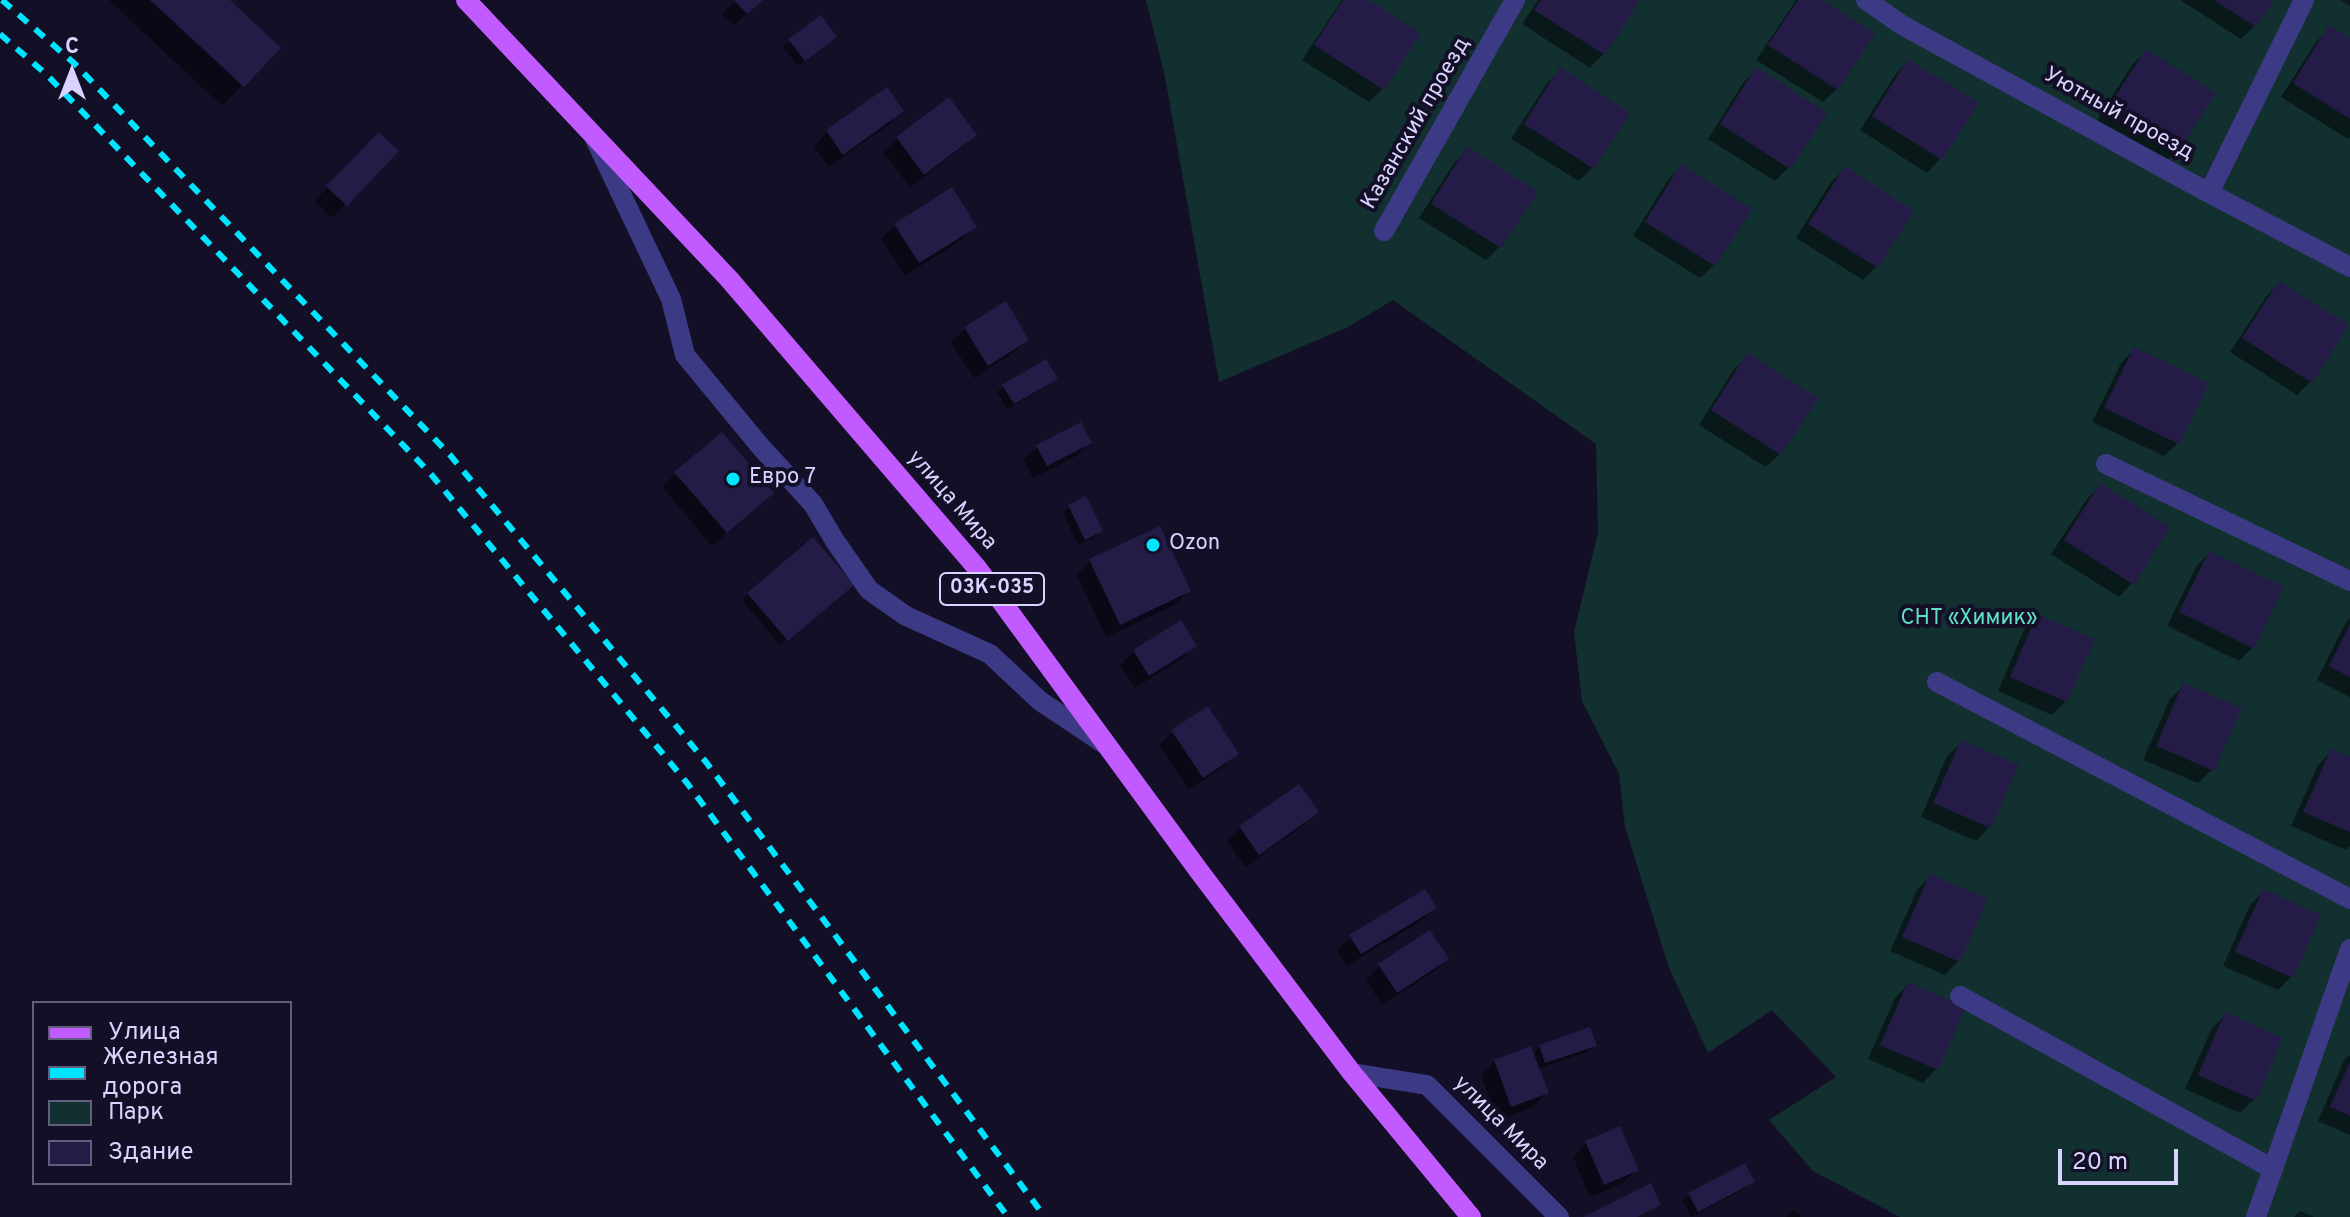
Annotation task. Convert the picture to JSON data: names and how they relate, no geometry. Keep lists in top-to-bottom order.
{
  "streets": {
    "main road": ["улица Мира", "03К-035"],
    "street": ["Уютный проезд", "Казанский проезд"]
  },
  "parks": ["СНТ «Химик»"],
  "places": ["Евро 7", "Ozon"],
  "legend": [
    "Улица",
    "Железная дорога",
    "Парк",
    "Здание"
  ],
  "scale_bar": "20 m",
  "north": "top"
}
